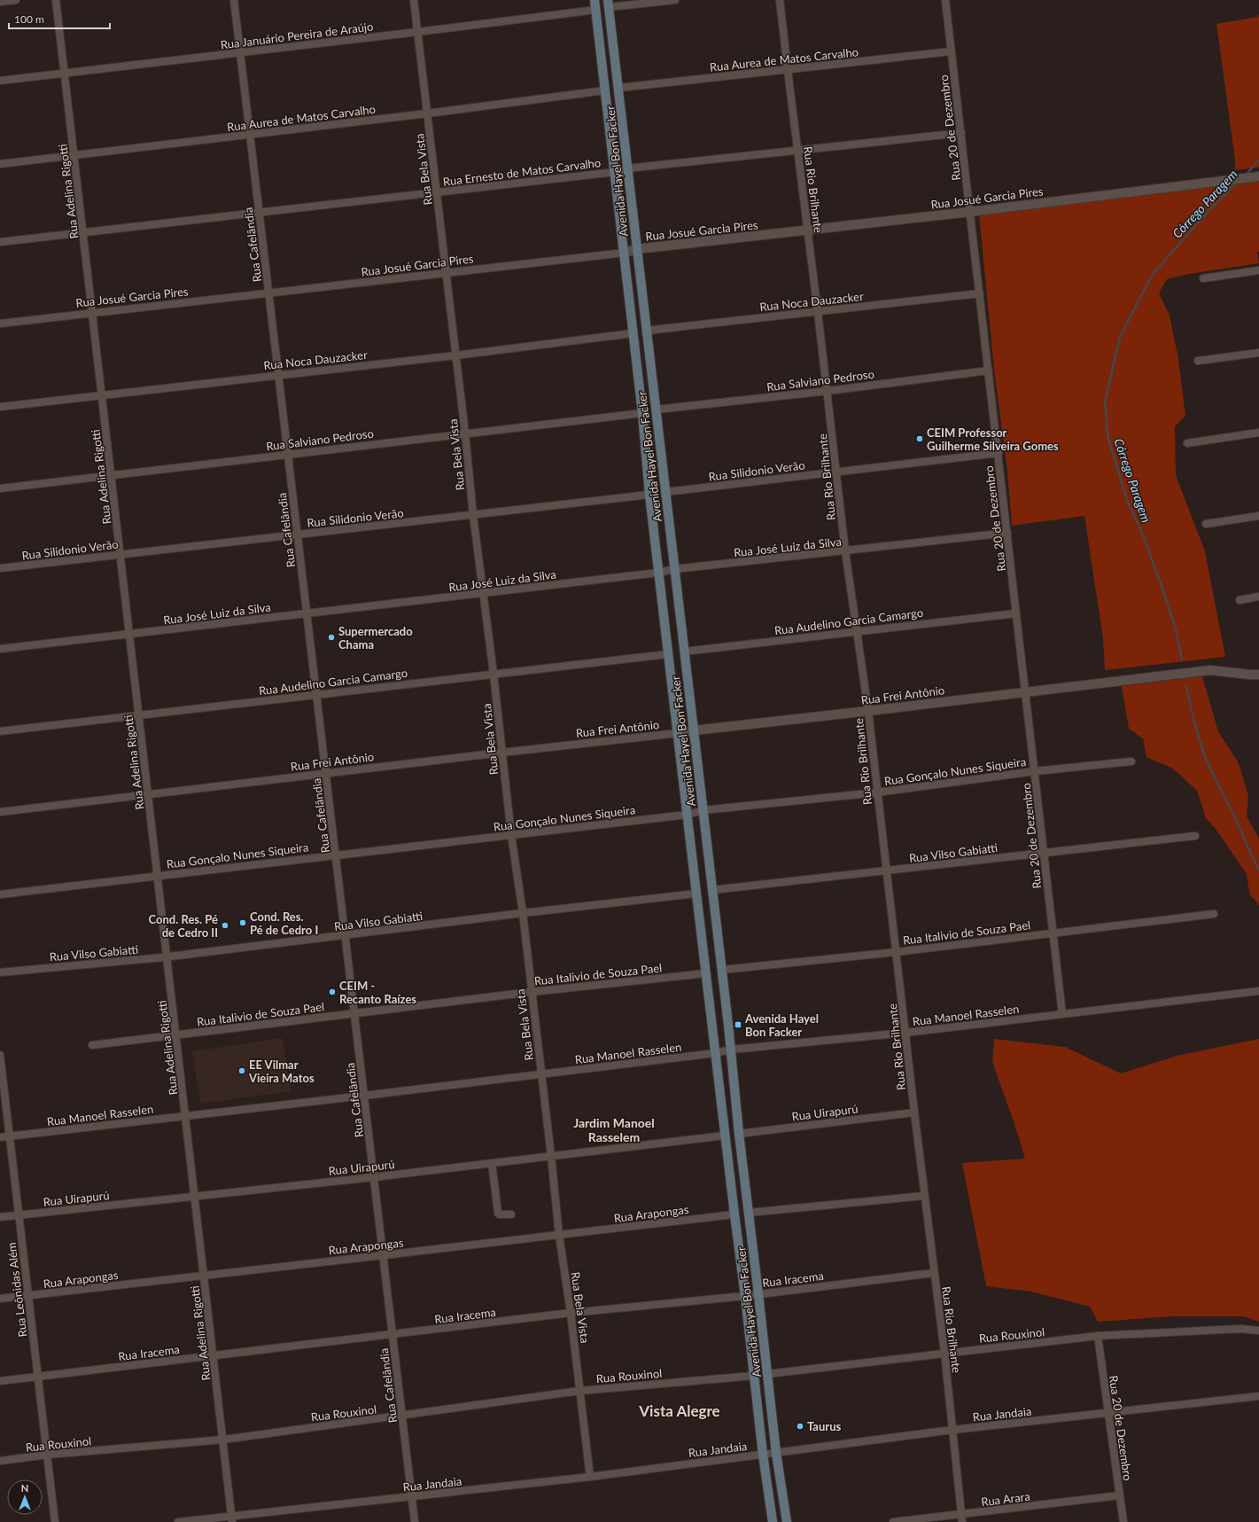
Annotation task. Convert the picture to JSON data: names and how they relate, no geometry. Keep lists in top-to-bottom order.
{
  "streets": {
    "main road": ["Avenida Hayel Bon Facker"],
    "street": [
      "Rua Januário Pereira de Araújo",
      "Rua Aurea de Matos Carvalho",
      "Rua 20 de Dezembro",
      "Rua Bela Vista",
      "Rua Ernesto de Matos Carvalho",
      "Rua Rio Brilhante",
      "Rua Adelina Rigotti",
      "Rua Josué Garcia Pires",
      "Rua Cafelândia",
      "Rua Noca Dauzacker",
      "Rua Salviano Pedroso",
      "Rua Silidonio Verão",
      "Rua José Luiz da Silva",
      "Rua Audelino Garcia Camargo",
      "Rua Frei Antônio",
      "Rua Gonçalo Nunes Siqueira",
      "Rua Vilso Gabiatti",
      "Rua Italivio de Souza Pael",
      "Rua Manoel Rasselen",
      "Rua Uirapurú",
      "Rua Arapongas",
      "Rua Iracema",
      "Rua Leônidas Além",
      "Rua Rouxinol",
      "Rua Jandaia",
      "Rua Arara"
    ]
  },
  "crossings": [
    ["Rua Januário Pereira de Araújo", "Rua Bela Vista"],
    ["Rua Januário Pereira de Araújo", "Avenida Hayel Bon Facker"],
    ["Rua Januário Pereira de Araújo", "Rua Adelina Rigotti"],
    ["Rua Januário Pereira de Araújo", "Rua Cafelândia"],
    ["Rua Aurea de Matos Carvalho", "Rua 20 de Dezembro"],
    ["Rua Aurea de Matos Carvalho", "Rua Bela Vista"],
    ["Rua Aurea de Matos Carvalho", "Avenida Hayel Bon Facker"],
    ["Rua Aurea de Matos Carvalho", "Rua Rio Brilhante"],
    ["Rua Aurea de Matos Carvalho", "Rua Adelina Rigotti"],
    ["Rua Aurea de Matos Carvalho", "Rua Cafelândia"],
    ["Rua 20 de Dezembro", "Rua Ernesto de Matos Carvalho"],
    ["Rua 20 de Dezembro", "Rua Josué Garcia Pires"],
    ["Rua 20 de Dezembro", "Rua Noca Dauzacker"],
    ["Rua 20 de Dezembro", "Rua Salviano Pedroso"],
    ["Rua 20 de Dezembro", "Rua Silidonio Verão"],
    ["Rua 20 de Dezembro", "Rua José Luiz da Silva"],
    ["Rua 20 de Dezembro", "Rua Audelino Garcia Camargo"],
    ["Rua 20 de Dezembro", "Rua Frei Antônio"],
    ["Rua 20 de Dezembro", "Rua Gonçalo Nunes Siqueira"],
    ["Rua 20 de Dezembro", "Rua Vilso Gabiatti"],
    ["Rua 20 de Dezembro", "Rua Italivio de Souza Pael"],
    ["Rua 20 de Dezembro", "Rua Manoel Rasselen"],
    ["Rua 20 de Dezembro", "Rua Rouxinol"],
    ["Rua 20 de Dezembro", "Rua Jandaia"],
    ["Rua 20 de Dezembro", "Rua Arara"],
    ["Rua Bela Vista", "Rua Ernesto de Matos Carvalho"],
    ["Rua Bela Vista", "Rua Josué Garcia Pires"],
    ["Rua Bela Vista", "Rua Noca Dauzacker"],
    ["Rua Bela Vista", "Rua Salviano Pedroso"],
    ["Rua Bela Vista", "Rua Silidonio Verão"],
    ["Rua Bela Vista", "Rua José Luiz da Silva"],
    ["Rua Bela Vista", "Rua Audelino Garcia Camargo"],
    ["Rua Bela Vista", "Rua Frei Antônio"],
    ["Rua Bela Vista", "Rua Gonçalo Nunes Siqueira"],
    ["Rua Bela Vista", "Rua Vilso Gabiatti"],
    ["Rua Bela Vista", "Rua Italivio de Souza Pael"],
    ["Rua Bela Vista", "Rua Manoel Rasselen"],
    ["Rua Bela Vista", "Rua Uirapurú"],
    ["Rua Bela Vista", "Rua Arapongas"],
    ["Rua Bela Vista", "Rua Iracema"],
    ["Rua Bela Vista", "Rua Rouxinol"],
    ["Rua Bela Vista", "Rua Jandaia"],
    ["Avenida Hayel Bon Facker", "Rua Ernesto de Matos Carvalho"],
    ["Avenida Hayel Bon Facker", "Rua Josué Garcia Pires"],
    ["Avenida Hayel Bon Facker", "Rua Noca Dauzacker"],
    ["Avenida Hayel Bon Facker", "Rua Salviano Pedroso"],
    ["Avenida Hayel Bon Facker", "Rua Silidonio Verão"],
    ["Avenida Hayel Bon Facker", "Rua José Luiz da Silva"],
    ["Avenida Hayel Bon Facker", "Rua Audelino Garcia Camargo"],
    ["Avenida Hayel Bon Facker", "Rua Frei Antônio"],
    ["Avenida Hayel Bon Facker", "Rua Gonçalo Nunes Siqueira"],
    ["Avenida Hayel Bon Facker", "Rua Vilso Gabiatti"],
    ["Avenida Hayel Bon Facker", "Rua Italivio de Souza Pael"],
    ["Avenida Hayel Bon Facker", "Rua Manoel Rasselen"],
    ["Avenida Hayel Bon Facker", "Rua Uirapurú"],
    ["Avenida Hayel Bon Facker", "Rua Arapongas"],
    ["Avenida Hayel Bon Facker", "Rua Iracema"],
    ["Avenida Hayel Bon Facker", "Rua Rouxinol"],
    ["Avenida Hayel Bon Facker", "Rua Jandaia"],
    ["Rua Ernesto de Matos Carvalho", "Rua Rio Brilhante"],
    ["Rua Ernesto de Matos Carvalho", "Rua Adelina Rigotti"],
    ["Rua Ernesto de Matos Carvalho", "Rua Cafelândia"],
    ["Rua Rio Brilhante", "Rua Josué Garcia Pires"],
    ["Rua Rio Brilhante", "Rua Noca Dauzacker"],
    ["Rua Rio Brilhante", "Rua Salviano Pedroso"],
    ["Rua Rio Brilhante", "Rua Silidonio Verão"],
    ["Rua Rio Brilhante", "Rua José Luiz da Silva"],
    ["Rua Rio Brilhante", "Rua Audelino Garcia Camargo"],
    ["Rua Rio Brilhante", "Rua Frei Antônio"],
    ["Rua Rio Brilhante", "Rua Gonçalo Nunes Siqueira"],
    ["Rua Rio Brilhante", "Rua Vilso Gabiatti"],
    ["Rua Rio Brilhante", "Rua Italivio de Souza Pael"],
    ["Rua Rio Brilhante", "Rua Manoel Rasselen"],
    ["Rua Rio Brilhante", "Rua Uirapurú"],
    ["Rua Rio Brilhante", "Rua Iracema"],
    ["Rua Rio Brilhante", "Rua Rouxinol"],
    ["Rua Rio Brilhante", "Rua Jandaia"],
    ["Rua Rio Brilhante", "Rua Arara"],
    ["Rua Adelina Rigotti", "Rua Josué Garcia Pires"],
    ["Rua Adelina Rigotti", "Rua Noca Dauzacker"],
    ["Rua Adelina Rigotti", "Rua Salviano Pedroso"],
    ["Rua Adelina Rigotti", "Rua Silidonio Verão"],
    ["Rua Adelina Rigotti", "Rua José Luiz da Silva"],
    ["Rua Adelina Rigotti", "Rua Audelino Garcia Camargo"],
    ["Rua Adelina Rigotti", "Rua Frei Antônio"],
    ["Rua Adelina Rigotti", "Rua Gonçalo Nunes Siqueira"],
    ["Rua Adelina Rigotti", "Rua Vilso Gabiatti"],
    ["Rua Adelina Rigotti", "Rua Italivio de Souza Pael"],
    ["Rua Adelina Rigotti", "Rua Manoel Rasselen"],
    ["Rua Adelina Rigotti", "Rua Uirapurú"],
    ["Rua Adelina Rigotti", "Rua Arapongas"],
    ["Rua Adelina Rigotti", "Rua Iracema"],
    ["Rua Adelina Rigotti", "Rua Rouxinol"],
    ["Rua Adelina Rigotti", "Rua Jandaia"],
    ["Rua Josué Garcia Pires", "Rua Cafelândia"],
    ["Rua Cafelândia", "Rua Noca Dauzacker"],
    ["Rua Cafelândia", "Rua Salviano Pedroso"],
    ["Rua Cafelândia", "Rua Silidonio Verão"],
    ["Rua Cafelândia", "Rua José Luiz da Silva"],
    ["Rua Cafelândia", "Rua Audelino Garcia Camargo"],
    ["Rua Cafelândia", "Rua Frei Antônio"],
    ["Rua Cafelândia", "Rua Gonçalo Nunes Siqueira"],
    ["Rua Cafelândia", "Rua Vilso Gabiatti"],
    ["Rua Cafelândia", "Rua Italivio de Souza Pael"],
    ["Rua Cafelândia", "Rua Manoel Rasselen"],
    ["Rua Cafelândia", "Rua Uirapurú"],
    ["Rua Cafelândia", "Rua Arapongas"],
    ["Rua Cafelândia", "Rua Iracema"],
    ["Rua Cafelândia", "Rua Rouxinol"],
    ["Rua Cafelândia", "Rua Jandaia"],
    ["Rua Manoel Rasselen", "Rua Leônidas Além"],
    ["Rua Uirapurú", "Rua Leônidas Além"],
    ["Rua Arapongas", "Rua Leônidas Além"],
    ["Rua Iracema", "Rua Leônidas Além"],
    ["Rua Leônidas Além", "Rua Rouxinol"]
  ],
  "districts": ["Jardim Manoel Rasselem", "Vista Alegre"],
  "water": ["Córrego Paragem"],
  "places": {
    "other": [
      "CEIM Professor Guilherme Silveira Gomes",
      "Supermercado Chama",
      "Cond. Res. Pé de Cedro I",
      "Cond. Res. Pé de Cedro II",
      "CEIM - Recanto Raízes",
      "EE Vilmar Vieira Matos",
      "Taurus"
    ],
    "transit": ["Avenida Hayel Bon Facker"]
  },
  "scale_bar": "100 m",
  "north": "top"
}
